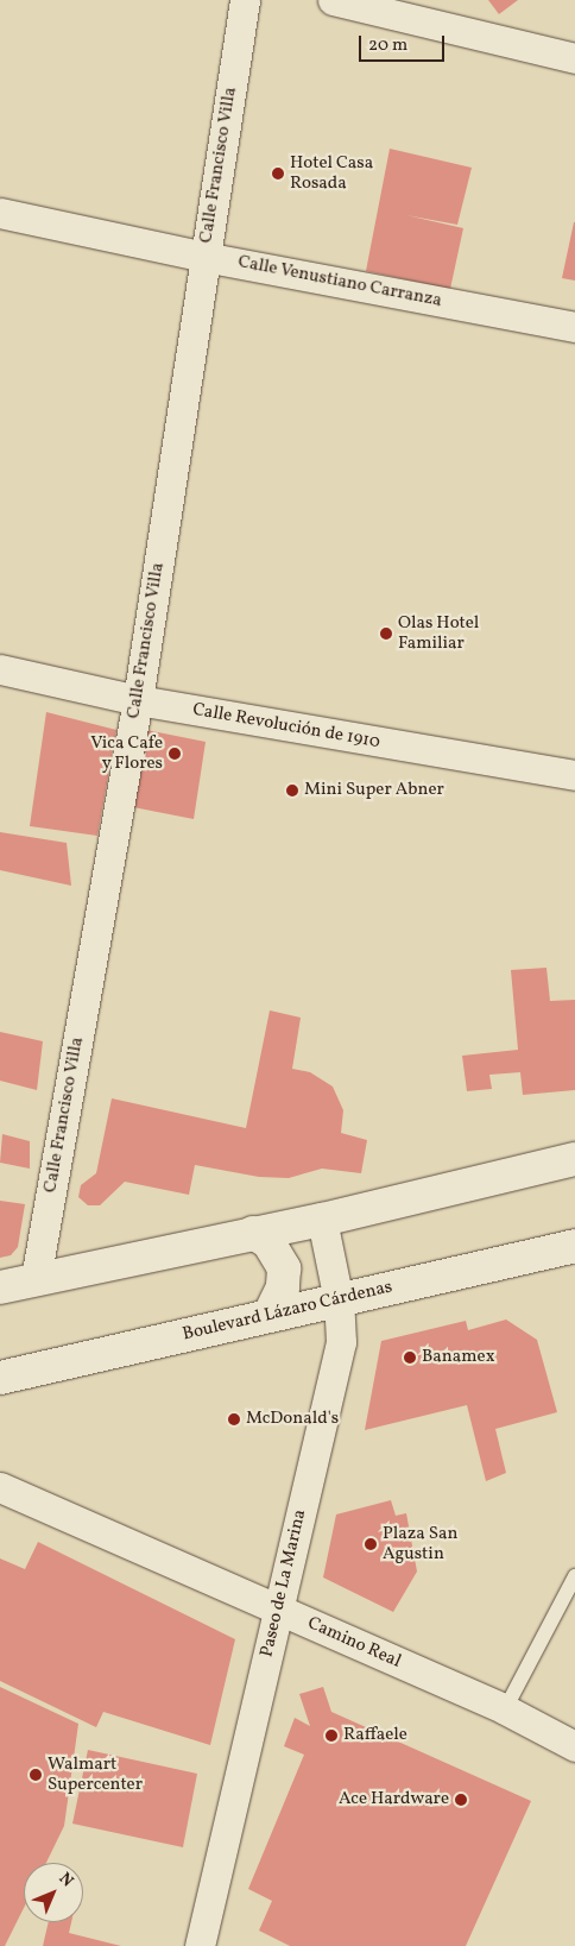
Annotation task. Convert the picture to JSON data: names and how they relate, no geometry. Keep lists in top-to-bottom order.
{
  "streets": {
    "main road": ["Boulevard Lázaro Cárdenas"],
    "street": [
      "Calle Francisco Villa",
      "Calle Venustiano Carranza",
      "Calle Revolución de 1910",
      "Paseo de La Marina",
      "Camino Real"
    ]
  },
  "crossings": [
    ["Calle Francisco Villa", "Calle Venustiano Carranza"],
    ["Calle Francisco Villa", "Calle Revolución de 1910"],
    ["Boulevard Lázaro Cárdenas", "Paseo de La Marina"],
    ["Paseo de La Marina", "Camino Real"]
  ],
  "places": [
    "Hotel Casa Rosada",
    "Olas Hotel Familiar",
    "Vica Cafe y Flores",
    "Mini Super Abner",
    "Banamex",
    "McDonald's",
    "Plaza San Agustin",
    "Raffaele",
    "Walmart Supercenter",
    "Ace Hardware"
  ],
  "scale_bar": "20 m",
  "north": "top right"
}
